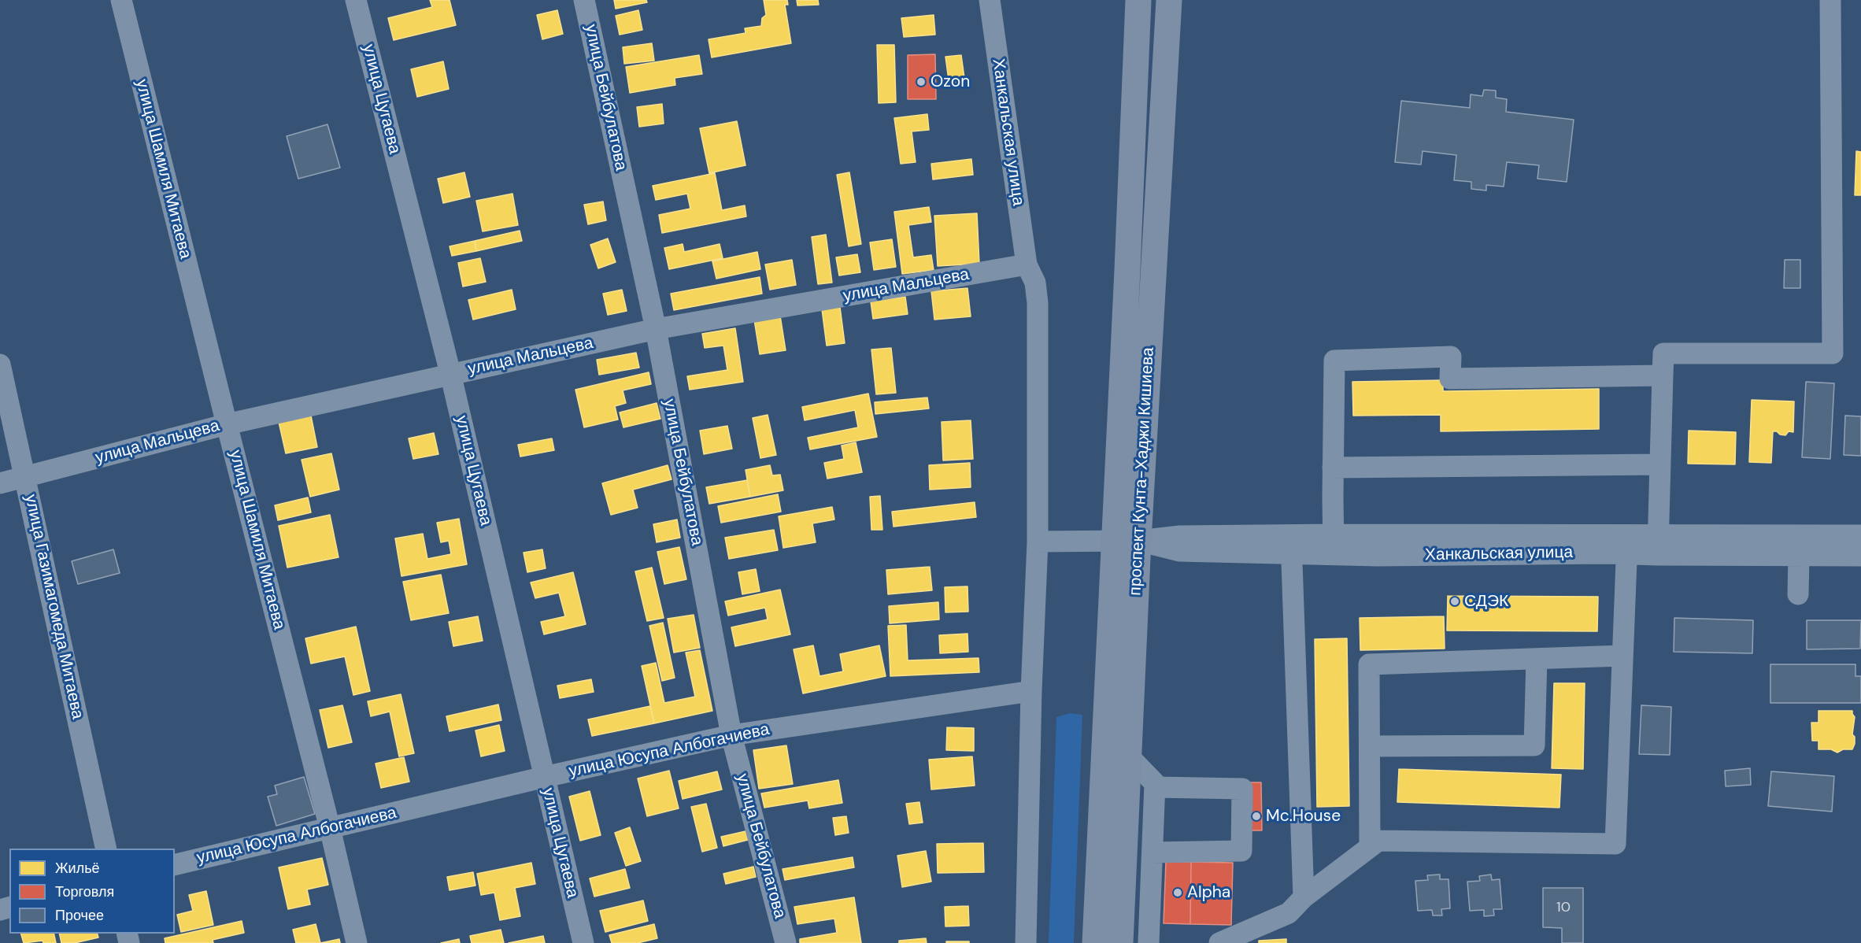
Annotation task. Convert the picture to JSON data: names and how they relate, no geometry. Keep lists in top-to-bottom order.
{
  "streets": {
    "main road": ["проспект Кунта-Хаджи Кишиева"],
    "street": [
      "улица Бейбулатова",
      "улица Цугаева",
      "Ханкальская улица",
      "улица Шамиля Митаева",
      "улица Мальцева",
      "улица Газимагомеда Митаева",
      "улица Юсупа Албогачиева"
    ]
  },
  "crossings": [
    ["улица Бейбулатова", "улица Мальцева"],
    ["улица Бейбулатова", "улица Юсупа Албогачиева"],
    ["улица Цугаева", "улица Мальцева"],
    ["улица Цугаева", "улица Юсупа Албогачиева"],
    ["Ханкальская улица", "улица Мальцева"],
    ["Ханкальская улица", "проспект Кунта-Хаджи Кишиева"],
    ["улица Шамиля Митаева", "улица Мальцева"],
    ["улица Шамиля Митаева", "улица Юсупа Албогачиева"],
    ["улица Мальцева", "улица Газимагомеда Митаева"]
  ],
  "places": [
    "Ozon",
    "СДЭК",
    "Mc.House",
    "Alpha"
  ],
  "house_numbers": ["10"],
  "legend": ["Жильё", "Торговля", "Прочее"]
}
